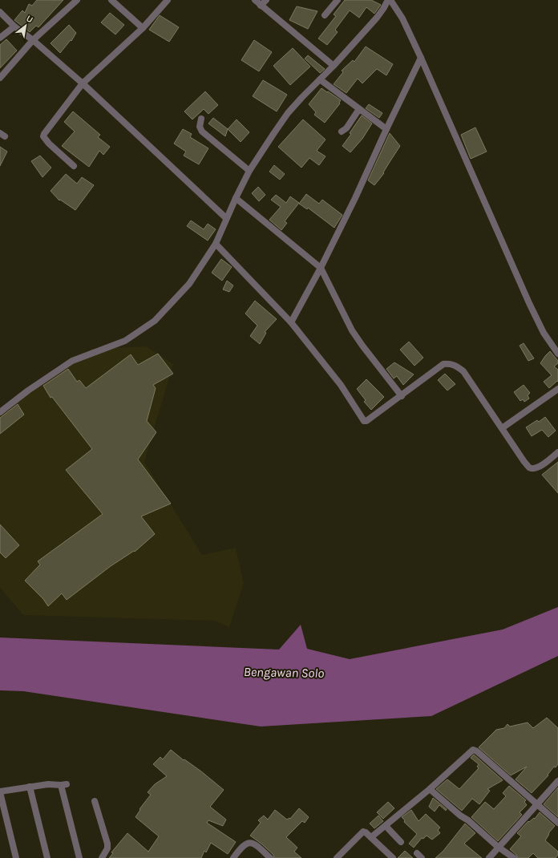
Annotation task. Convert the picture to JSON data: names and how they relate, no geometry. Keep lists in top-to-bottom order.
{
  "water": ["Bengawan Solo"],
  "north": "top right"
}
